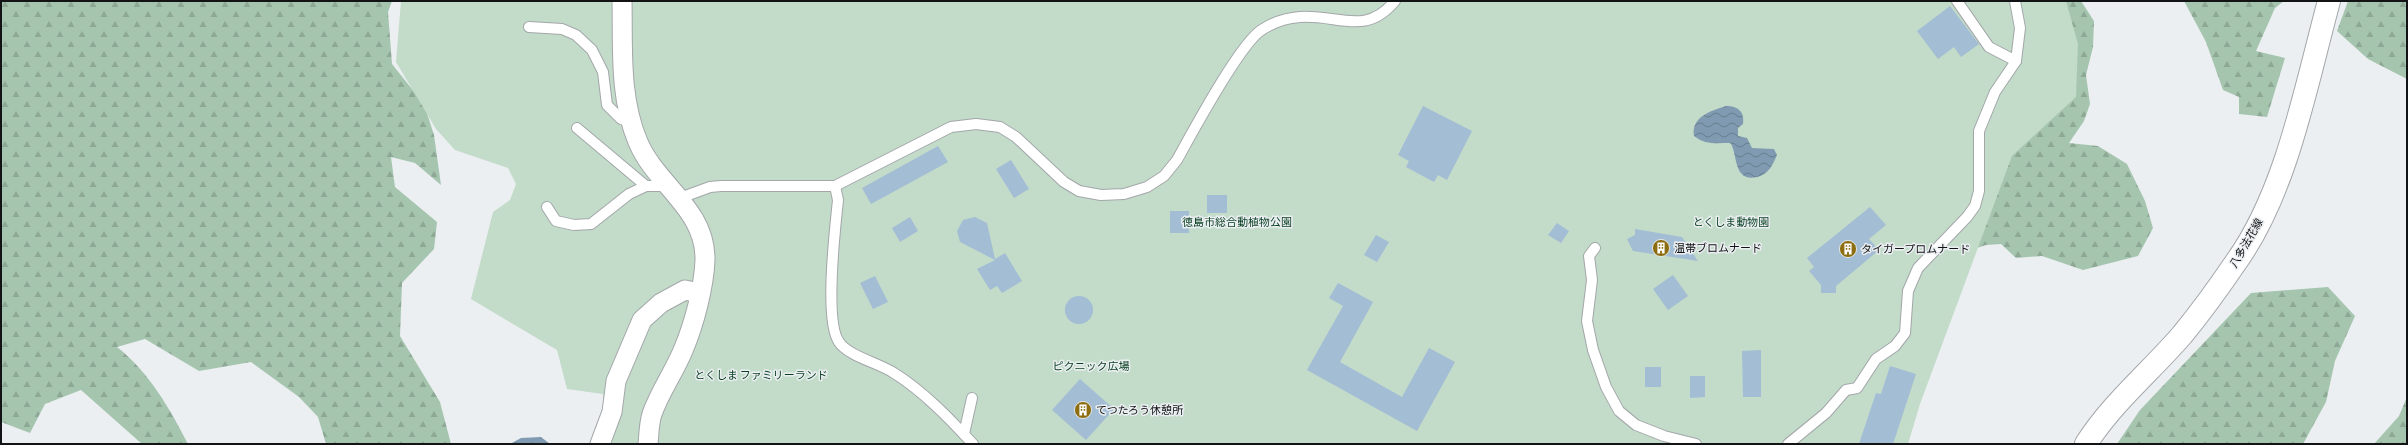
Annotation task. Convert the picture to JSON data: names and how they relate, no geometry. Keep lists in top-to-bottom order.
{
  "streets": {
    "main road": ["八多法花線"]
  },
  "parks": [
    "徳島市総合動植物公園",
    "とくしま動物園",
    "ピクニック広場",
    "とくしま ファミリーランド"
  ],
  "places": {
    "building": ["温帯ブロムナード", "タイガープロムナード", "てつたろう休憩所"]
  }
}
